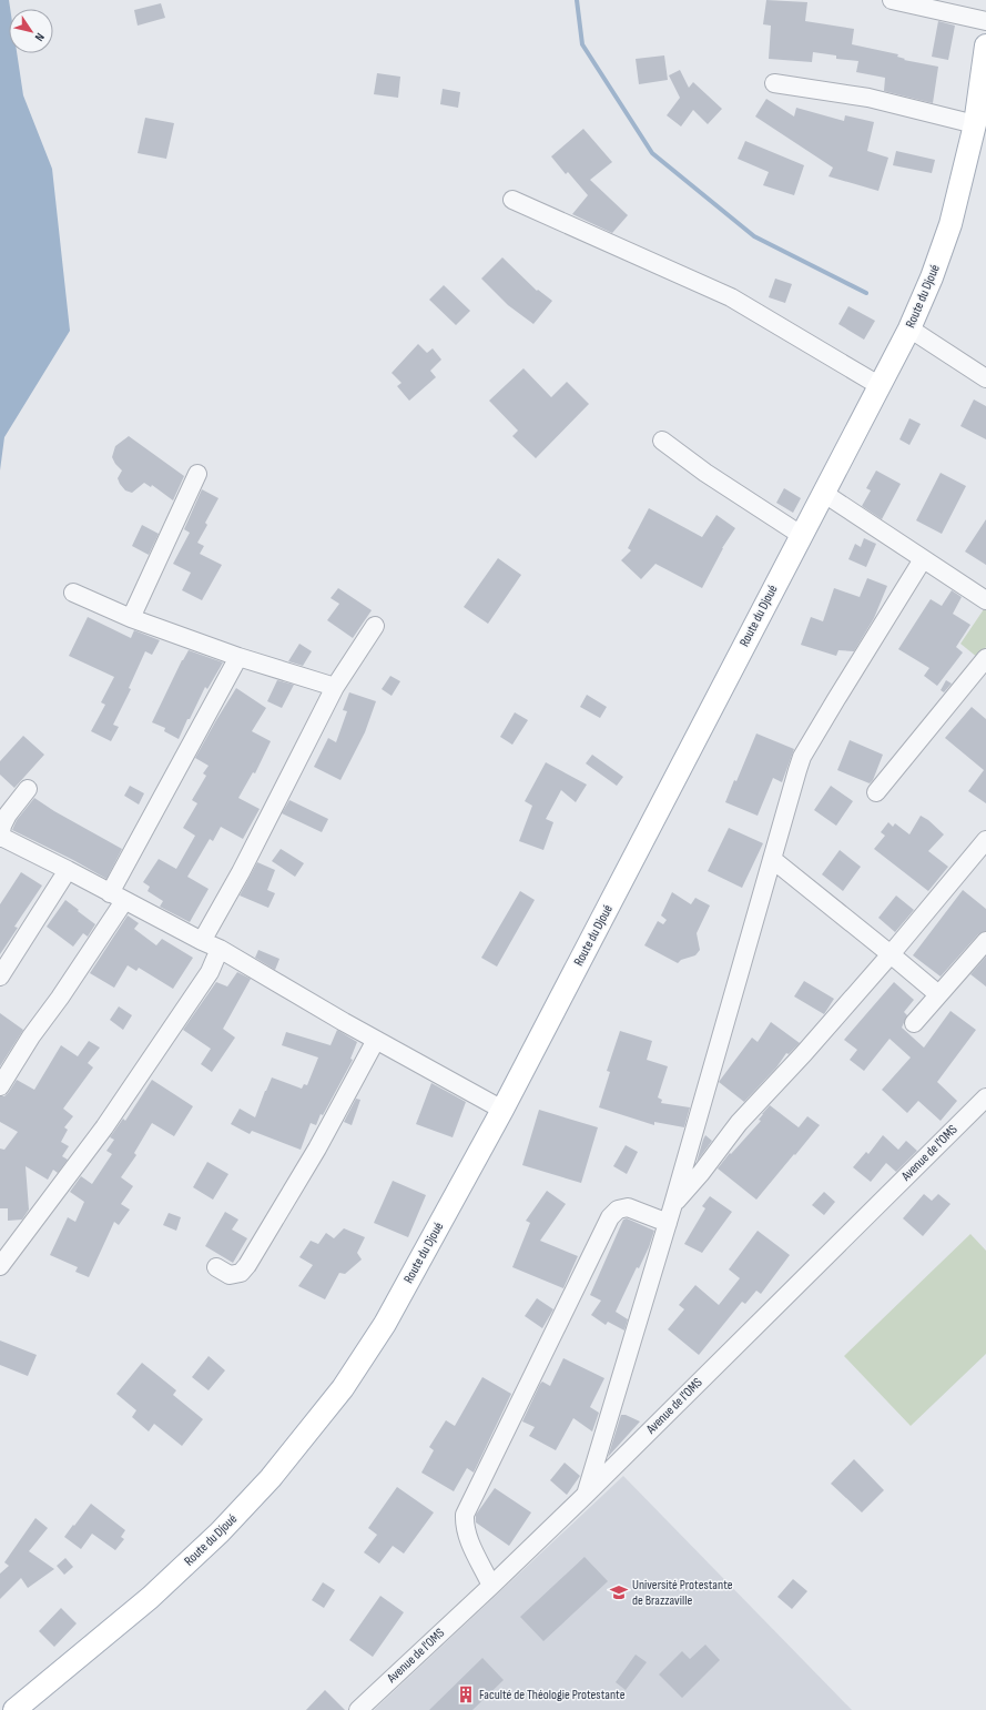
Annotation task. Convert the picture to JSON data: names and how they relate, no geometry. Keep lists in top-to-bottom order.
{
  "streets": {
    "main road": ["Route du Djoué"],
    "street": ["Avenue de l'OMS"]
  },
  "places": {
    "school or university": ["Université Protestante de Brazzaville"],
    "building": ["Faculté de Théologie Protestante"]
  },
  "north": "bottom right"
}
